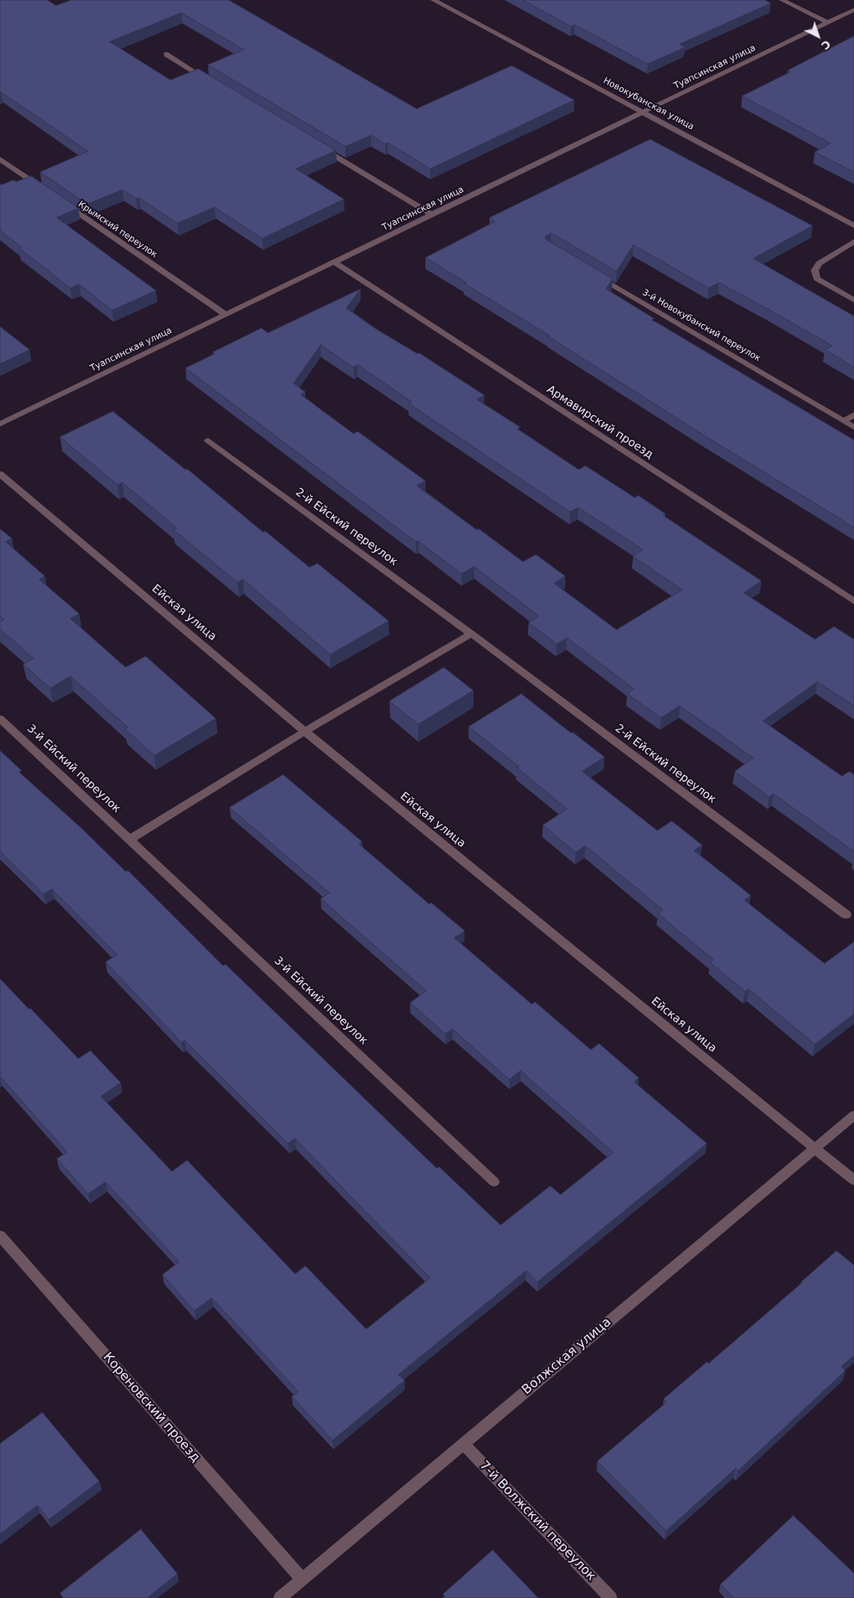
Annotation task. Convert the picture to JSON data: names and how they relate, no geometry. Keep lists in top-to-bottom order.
{
  "streets": {
    "street": [
      "Туапсинская улица",
      "Новокубанская улица",
      "Крымский переулок",
      "3-й Новокубанский переулок",
      "Армавирский проезд",
      "2-й Ейский переулок",
      "Ейская улица",
      "3-й Ейский переулок",
      "Волжская улица",
      "Кореновский проезд",
      "7-й Волжский переулок"
    ]
  },
  "crossings": [
    ["Туапсинская улица", "Новокубанская улица"],
    ["Туапсинская улица", "Крымский переулок"],
    ["Туапсинская улица", "Армавирский проезд"],
    ["Ейская улица", "Волжская улица"],
    ["Волжская улица", "Кореновский проезд"],
    ["Волжская улица", "7-й Волжский переулок"]
  ],
  "north": "bottom right"
}
